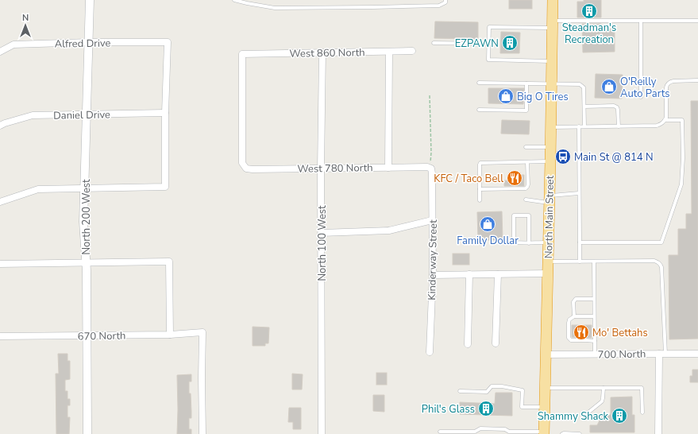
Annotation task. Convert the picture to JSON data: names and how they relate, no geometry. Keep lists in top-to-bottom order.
{
  "streets": {
    "highway": ["North Main Street"],
    "street": [
      "Alfred Drive",
      "West 860 North",
      "Daniel Drive",
      "West 780 North",
      "North 200 West",
      "North 100 West",
      "Kinderway Street",
      "670 North",
      "700 North"
    ]
  },
  "crossings": [
    ["Alfred Drive", "Daniel Drive"],
    ["Alfred Drive", "North 200 West"],
    ["West 860 North", "West 780 North"],
    ["West 860 North", "North 100 West"],
    ["Daniel Drive", "North 200 West"],
    ["West 780 North", "North 100 West"],
    ["West 780 North", "Kinderway Street"],
    ["North 200 West", "670 North"],
    ["North Main Street", "700 North"]
  ],
  "places": {
    "building": [
      "Steadman's Recreation",
      "EZPAWN",
      "Phil's Glass",
      "Shammy Shack"
    ],
    "shop": ["O'Reilly Auto Parts", "Big O Tires", "Family Dollar"],
    "bus stop": ["Main St @ 814 N"],
    "restaurant": ["KFC / Taco Bell", "Mo' Bettahs"]
  },
  "north": "top"
}
